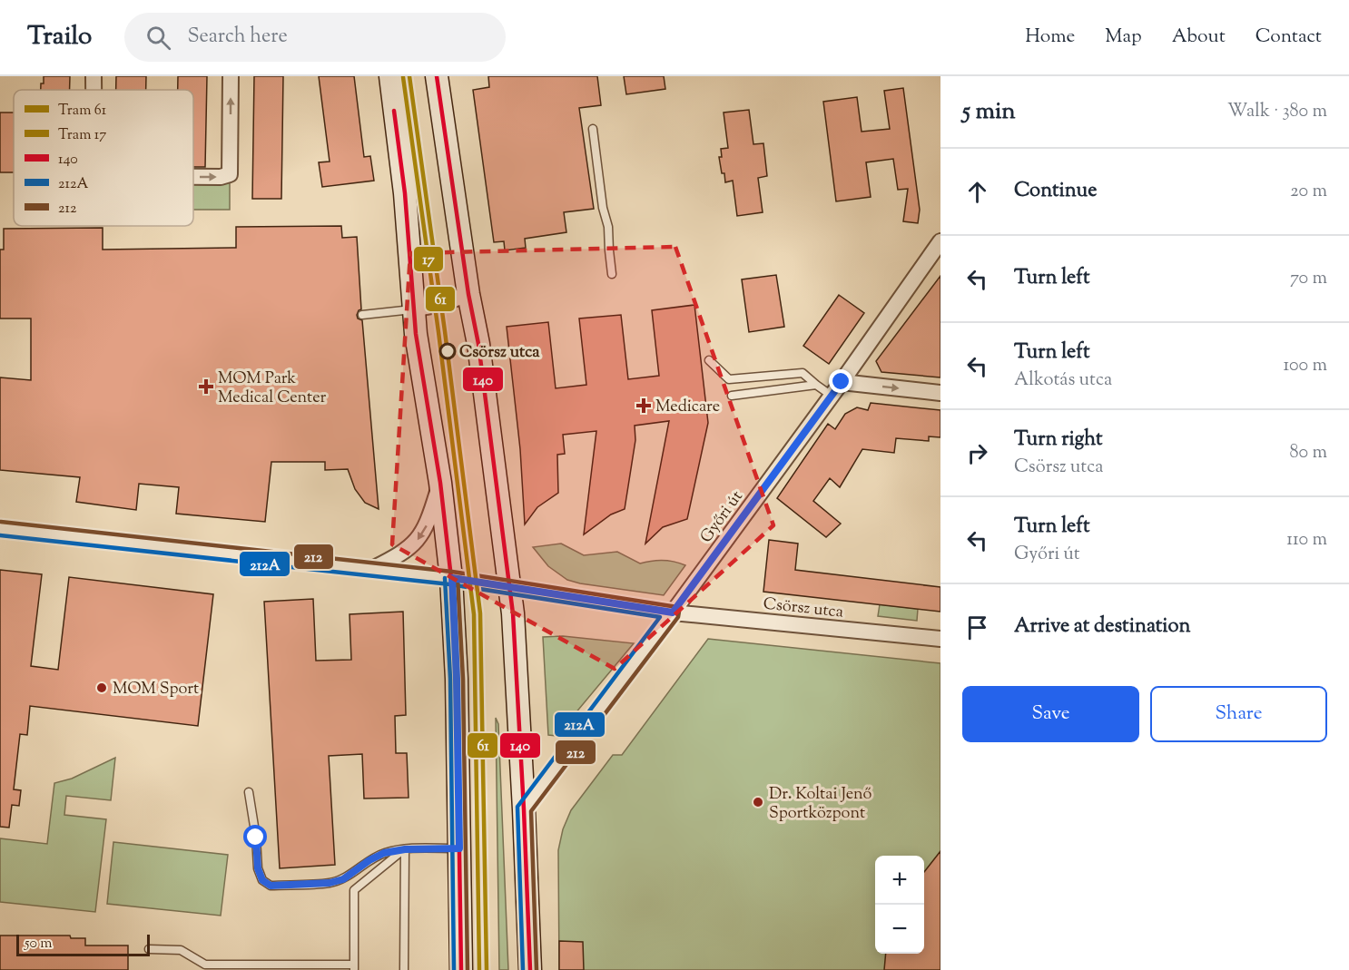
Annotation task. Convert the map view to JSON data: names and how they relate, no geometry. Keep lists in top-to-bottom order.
{
  "streets": {
    "street": ["Győri út", "Csörsz utca"]
  },
  "crossings": [
    ["Győri út", "Csörsz utca"]
  ],
  "places": {
    "other": ["Csörsz utca", "MOM Sport", "Dr. Koltai Jenő Sportközpont"],
    "health": ["MOM Park Medical Center", "Medicare"]
  },
  "lines": [
    "tram line 61",
    "transit line 140",
    "tram line 17",
    "transit line 212",
    "transit line 212A"
  ],
  "legend": [
    "Tram 61",
    "Tram 17",
    "140",
    "212A",
    "212"
  ],
  "scale_bar": "50 m",
  "page": {
    "header": "Trailo",
    "search": "Search here",
    "nav": [
      "Home",
      "Map",
      "About",
      "Contact"
    ],
    "heading": ["5 min", "Walk · 380 m"],
    "list": [
      ["Continue", "20 m"],
      ["Turn left", "70 m"],
      ["Turn left", "Alkotás utca", "100 m"],
      ["Turn right", "Csörsz utca", "80 m"],
      ["Turn left", "Győri út", "110 m"],
      "Arrive at destination"
    ],
    "buttons": ["Save", "Share"],
    "map_buttons": ["+", "−"],
    "scale": "50 m"
  }
}
